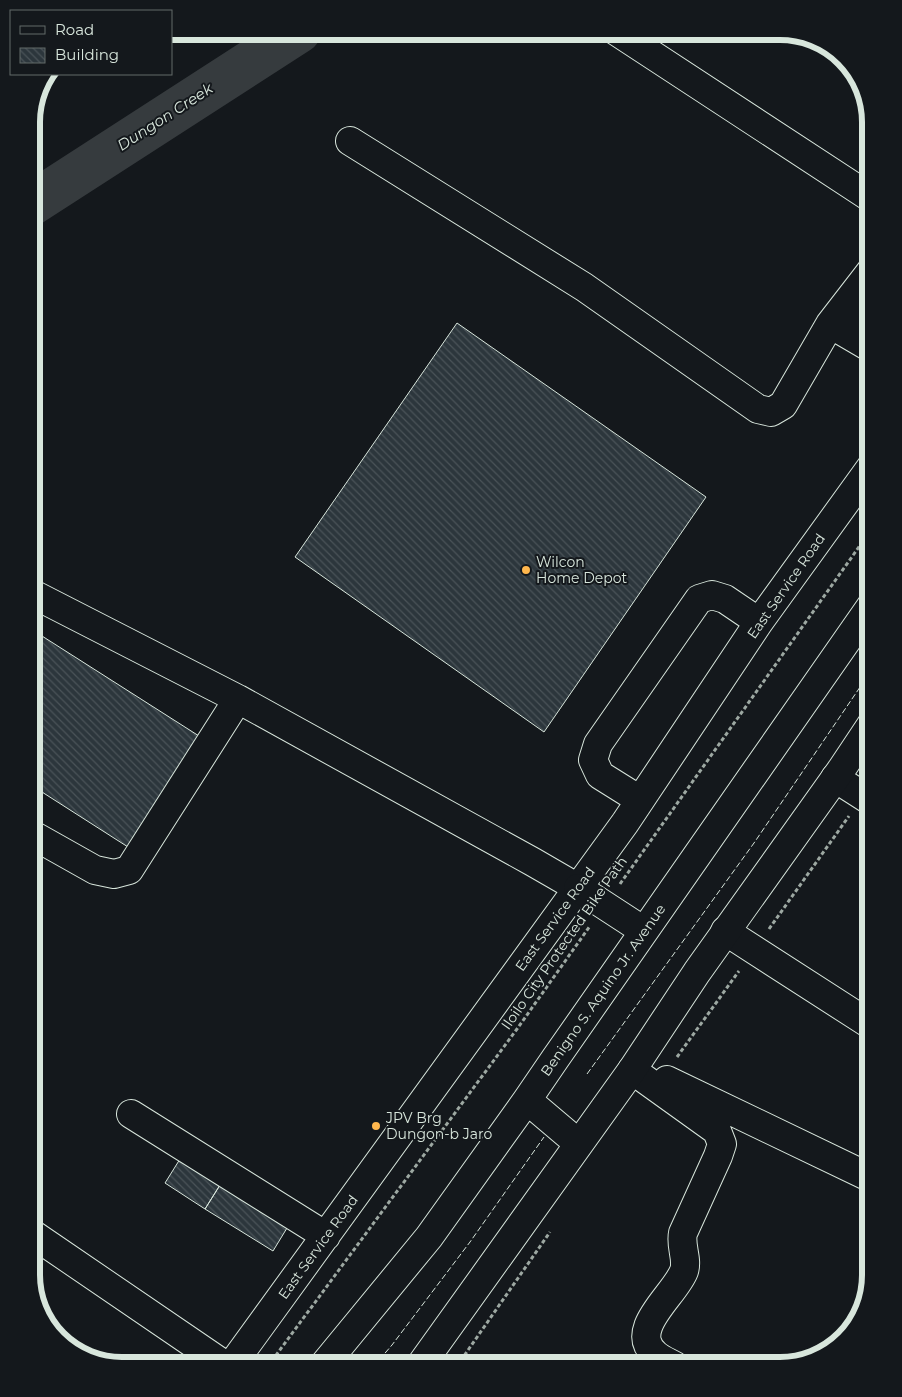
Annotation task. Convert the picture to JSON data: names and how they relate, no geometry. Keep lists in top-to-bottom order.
{
  "streets": {
    "main road": ["East Service Road", "Benigno S. Aquino Jr. Avenue"],
    "path": ["Iloilo City Protected Bike Path"]
  },
  "water": ["Dungon Creek"],
  "places": ["Wilcon Home Depot", "JPV Brg Dungon-b Jaro"],
  "legend": ["Road", "Building"]
}
